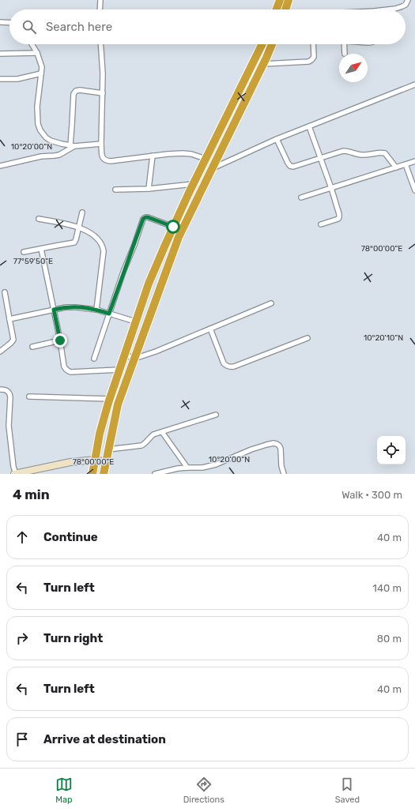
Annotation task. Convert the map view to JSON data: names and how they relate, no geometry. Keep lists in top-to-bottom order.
{
  "north": "top right",
  "page": {
    "search": "Search here",
    "heading": ["4 min", "Walk · 300 m"],
    "list": [
      ["Continue", "40 m"],
      ["Turn left", "140 m"],
      ["Turn right", "80 m"],
      ["Turn left", "40 m"],
      "Arrive at destination"
    ],
    "nav": ["Map", "Directions", "Saved"]
  },
  "coordinates": [
    "10°20'00\"N",
    "78°00'00\"E",
    "77°59'50\"E",
    "10°20'10\"N"
  ]
}
